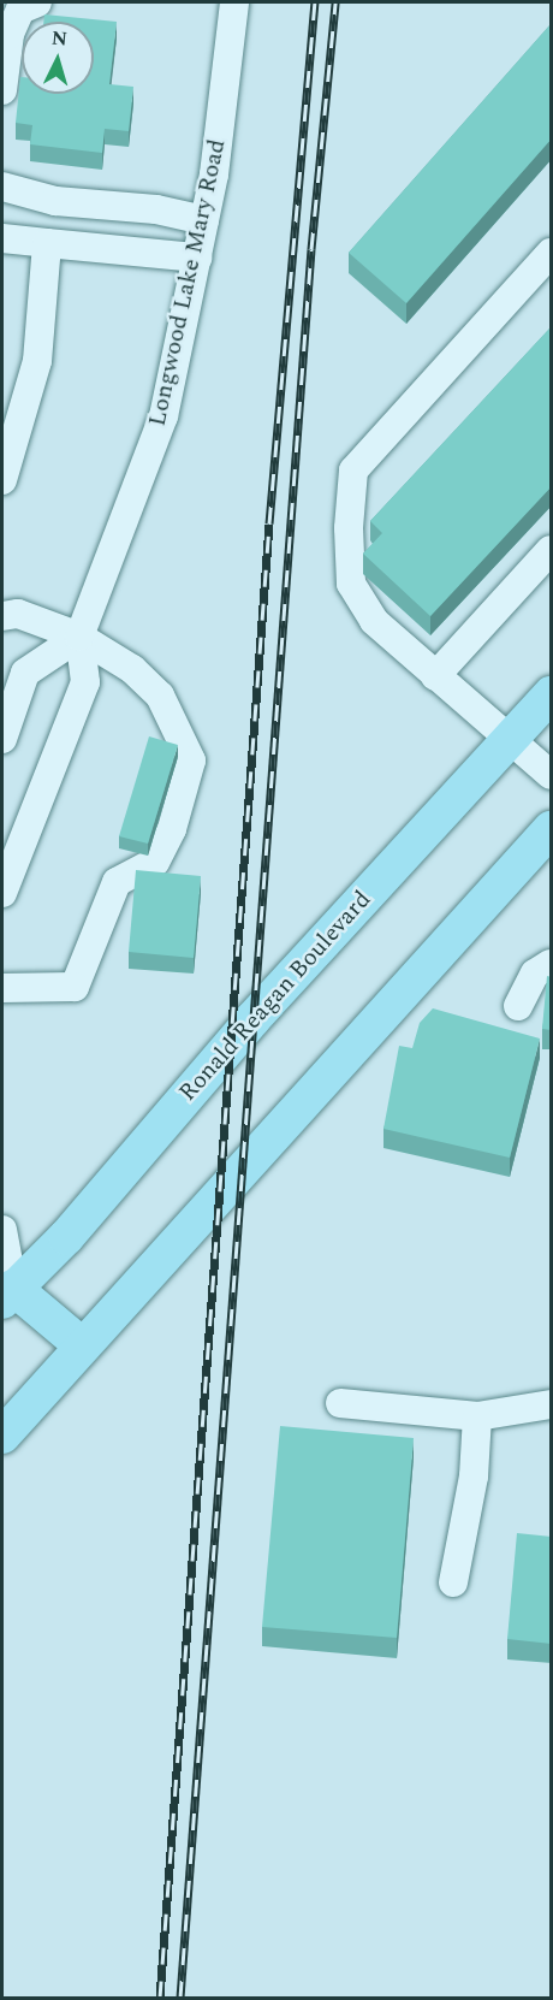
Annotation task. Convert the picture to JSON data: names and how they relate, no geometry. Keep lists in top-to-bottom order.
{
  "streets": {
    "main road": ["Ronald Reagan Boulevard"],
    "street": ["Longwood Lake Mary Road"]
  },
  "north": "top"
}
